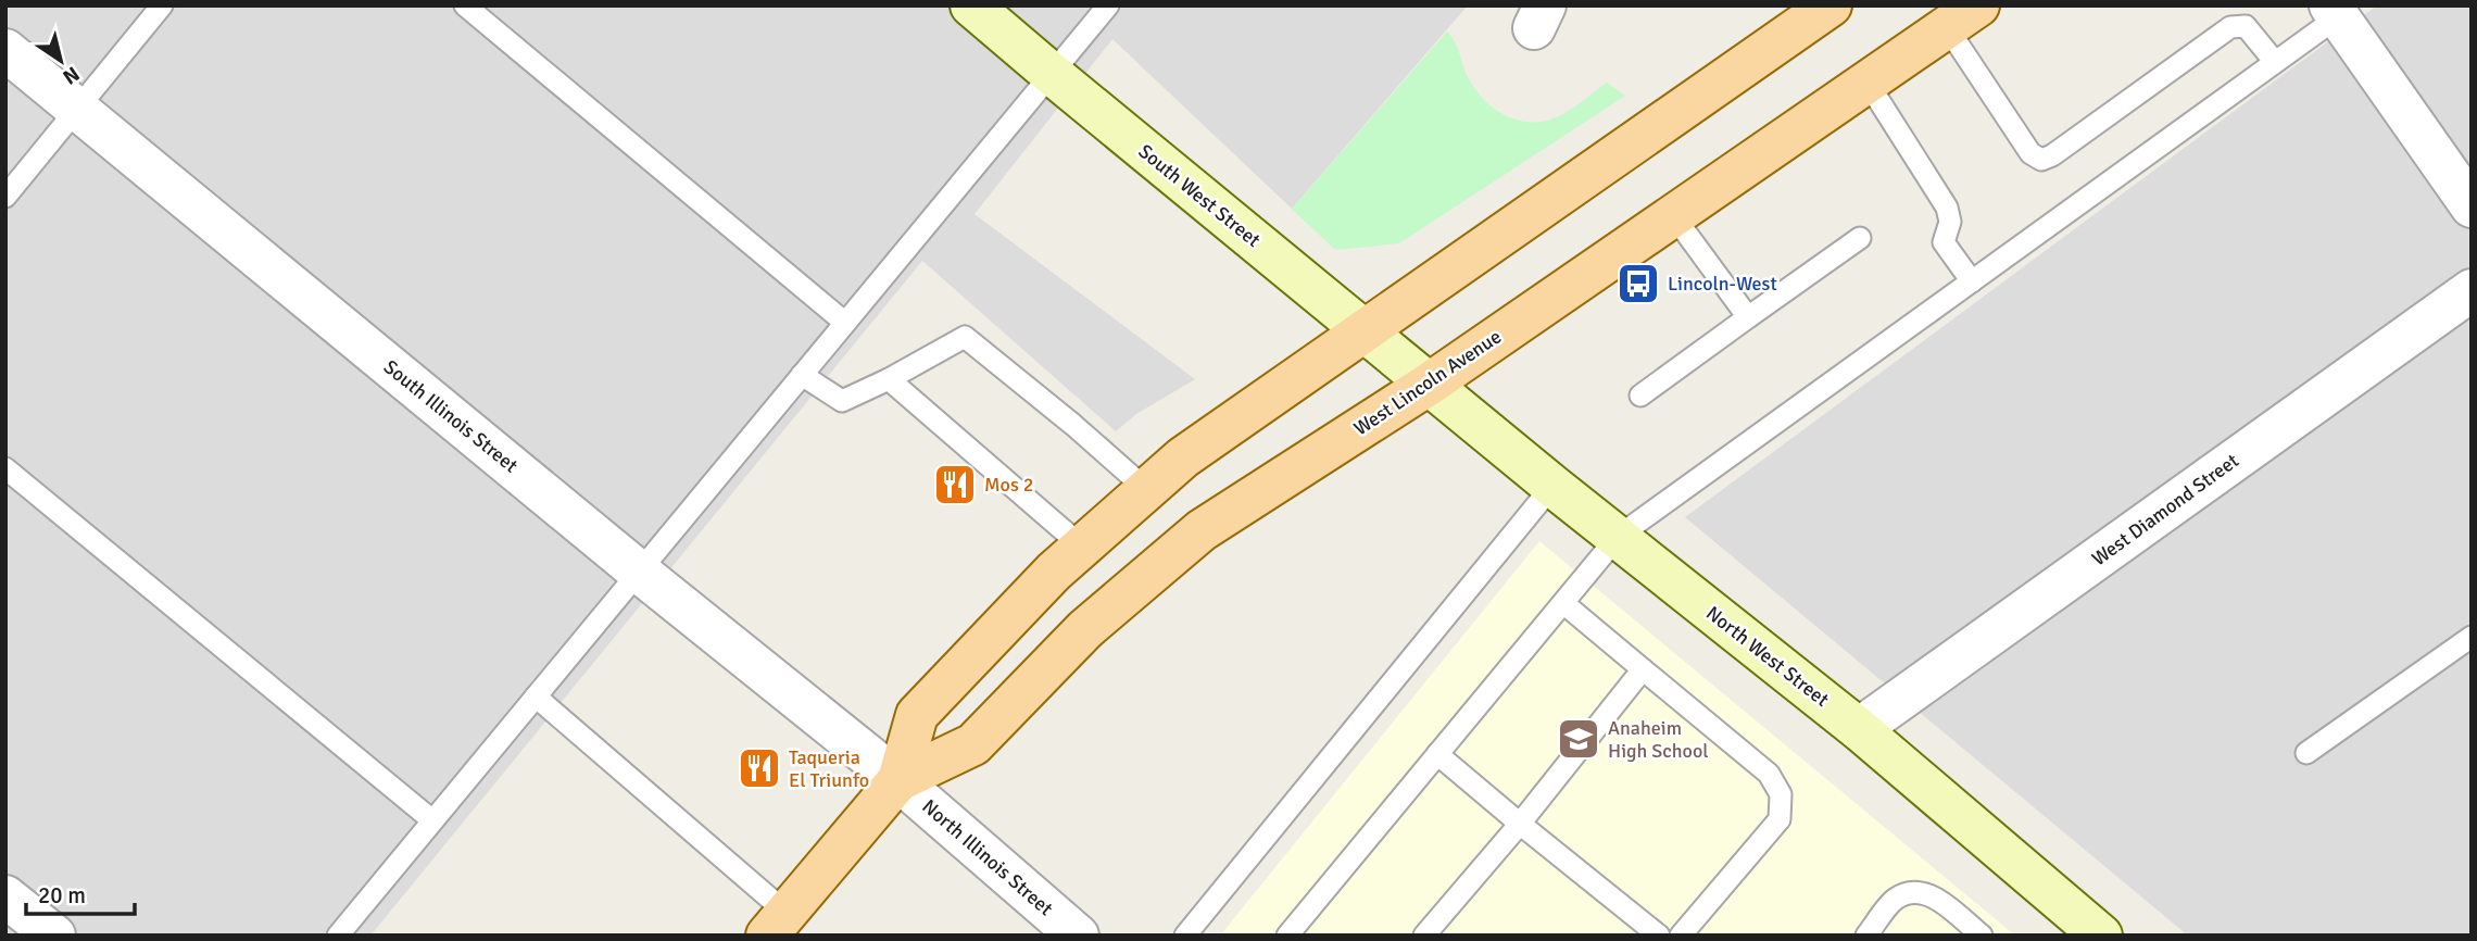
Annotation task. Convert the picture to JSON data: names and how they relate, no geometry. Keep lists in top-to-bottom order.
{
  "streets": {
    "main road": ["West Lincoln Avenue"],
    "street": [
      "South West Street",
      "South Illinois Street",
      "West Diamond Street",
      "North West Street",
      "North Illinois Street"
    ]
  },
  "crossings": [
    ["South West Street", "West Lincoln Avenue"],
    ["South West Street", "North West Street"],
    ["West Lincoln Avenue", "South Illinois Street"],
    ["West Lincoln Avenue", "North West Street"],
    ["West Lincoln Avenue", "North Illinois Street"],
    ["South Illinois Street", "North Illinois Street"],
    ["West Diamond Street", "North West Street"]
  ],
  "places": {
    "bus stop": ["Lincoln-West"],
    "restaurant": ["Mos 2", "Taqueria El Triunfo"],
    "school or university": ["Anaheim High School"]
  },
  "scale_bar": "20 m",
  "north": "bottom right"
}
